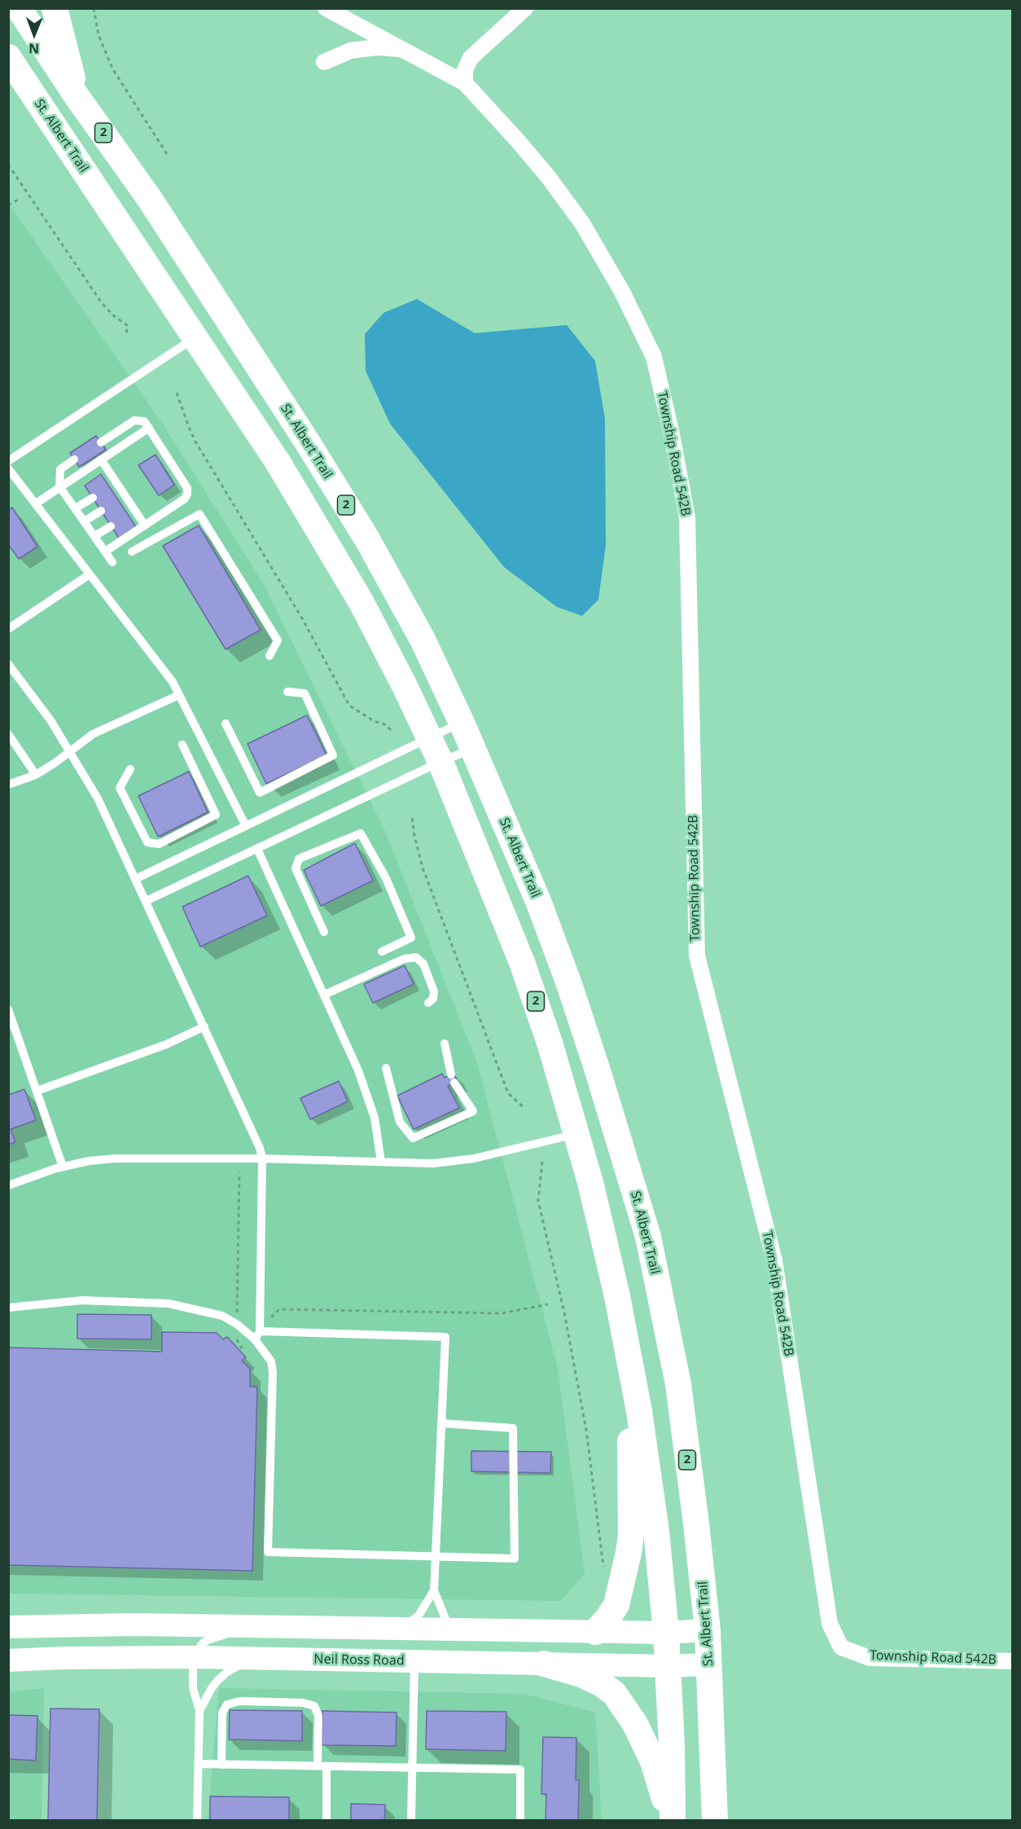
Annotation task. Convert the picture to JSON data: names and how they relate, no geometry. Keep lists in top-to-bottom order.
{
  "streets": {
    "main road": ["2", "St. Albert Trail", "Neil Ross Road"],
    "street": ["Township Road 542B"]
  },
  "crossings": [
    ["St. Albert Trail", "Neil Ross Road"]
  ],
  "north": "bottom"
}
